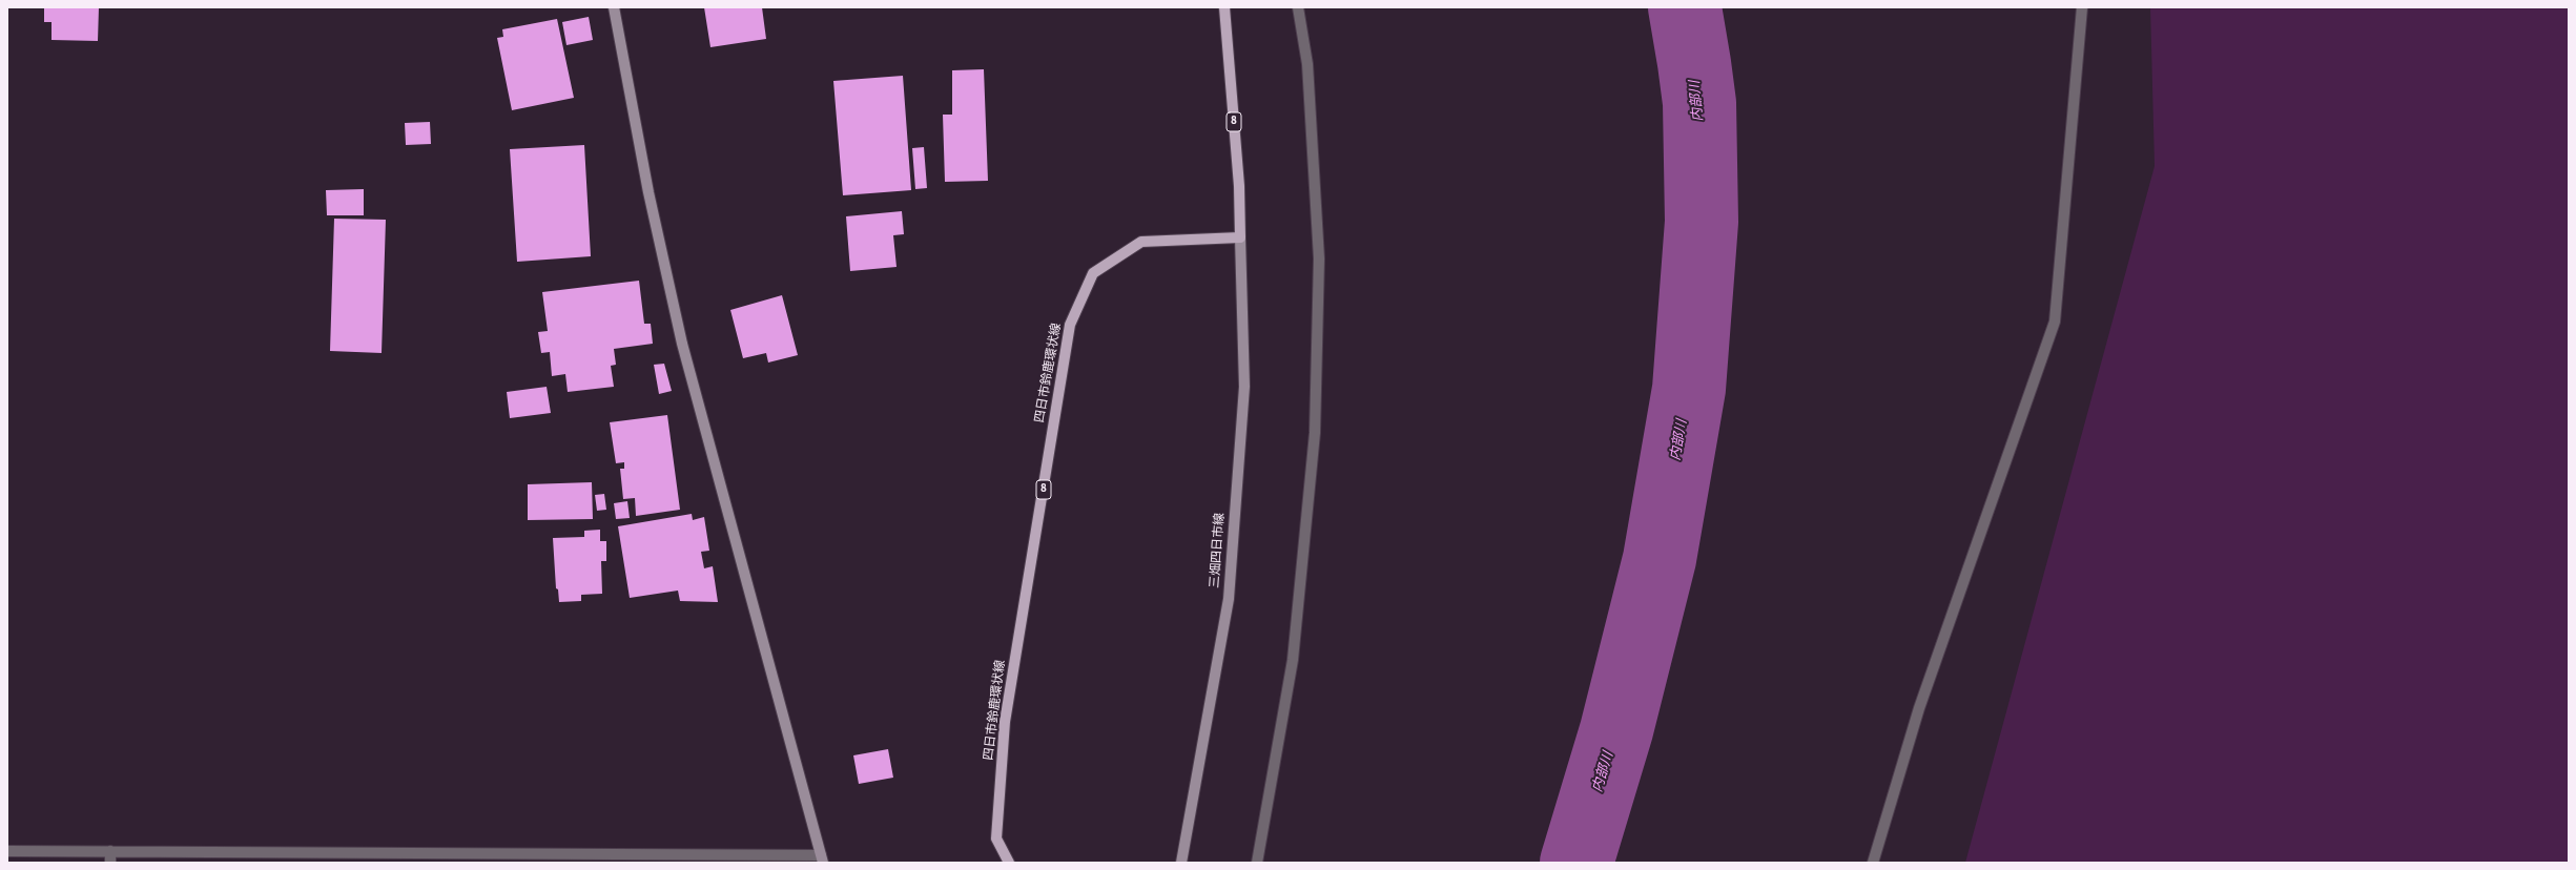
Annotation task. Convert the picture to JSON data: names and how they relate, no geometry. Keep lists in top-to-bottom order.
{
  "streets": {
    "main road": ["8", "四日市鈴鹿環状線"],
    "street": ["三畑四日市線"]
  },
  "crossings": [
    ["8", "四日市鈴鹿環状線"],
    ["8", "三畑四日市線"],
    ["四日市鈴鹿環状線", "三畑四日市線"]
  ],
  "water": ["内部川"]
}
